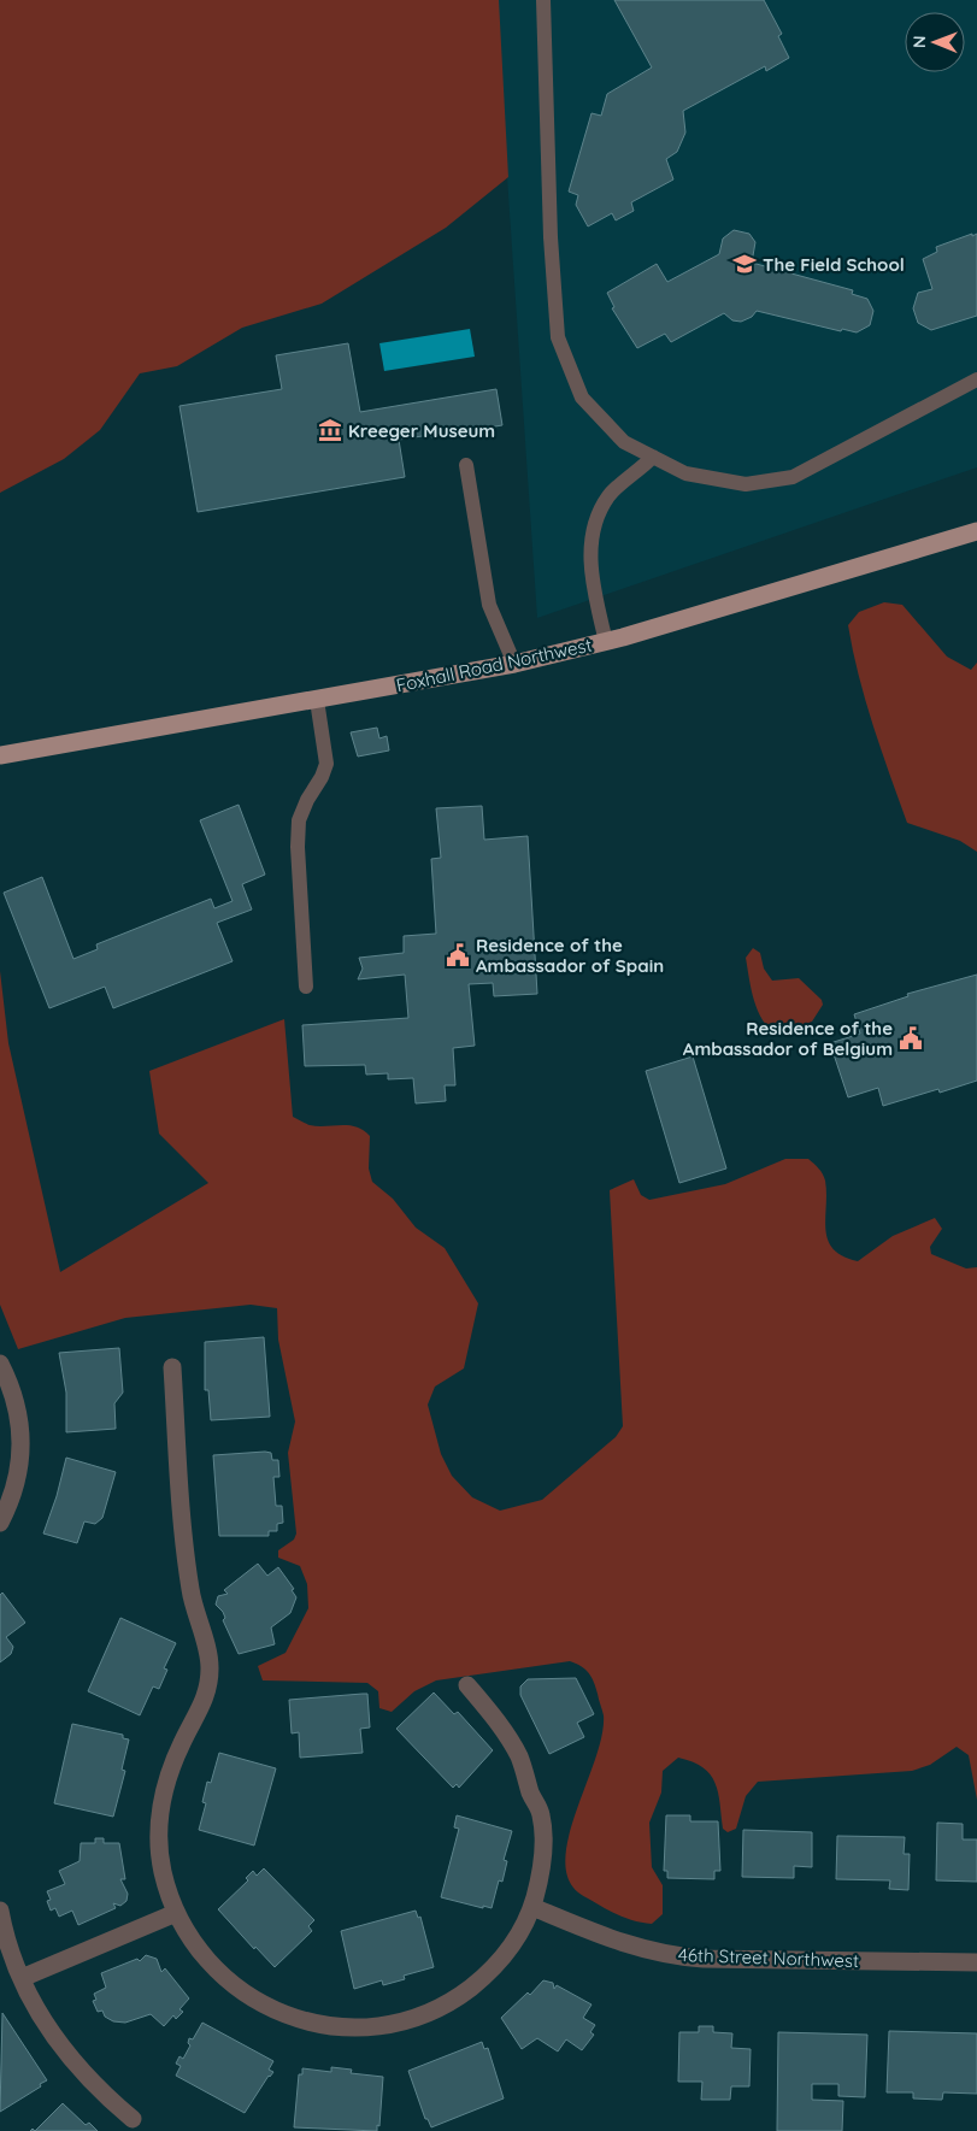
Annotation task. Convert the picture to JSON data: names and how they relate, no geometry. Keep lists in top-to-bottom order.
{
  "streets": {
    "main road": ["Foxhall Road Northwest"],
    "street": ["46th Street Northwest"]
  },
  "places": {
    "school or university": ["The Field School"],
    "museum": ["Kreeger Museum"],
    "public building": ["Residence of the Ambassador of Spain", "Residence of the Ambassador of Belgium"]
  },
  "north": "left"
}
